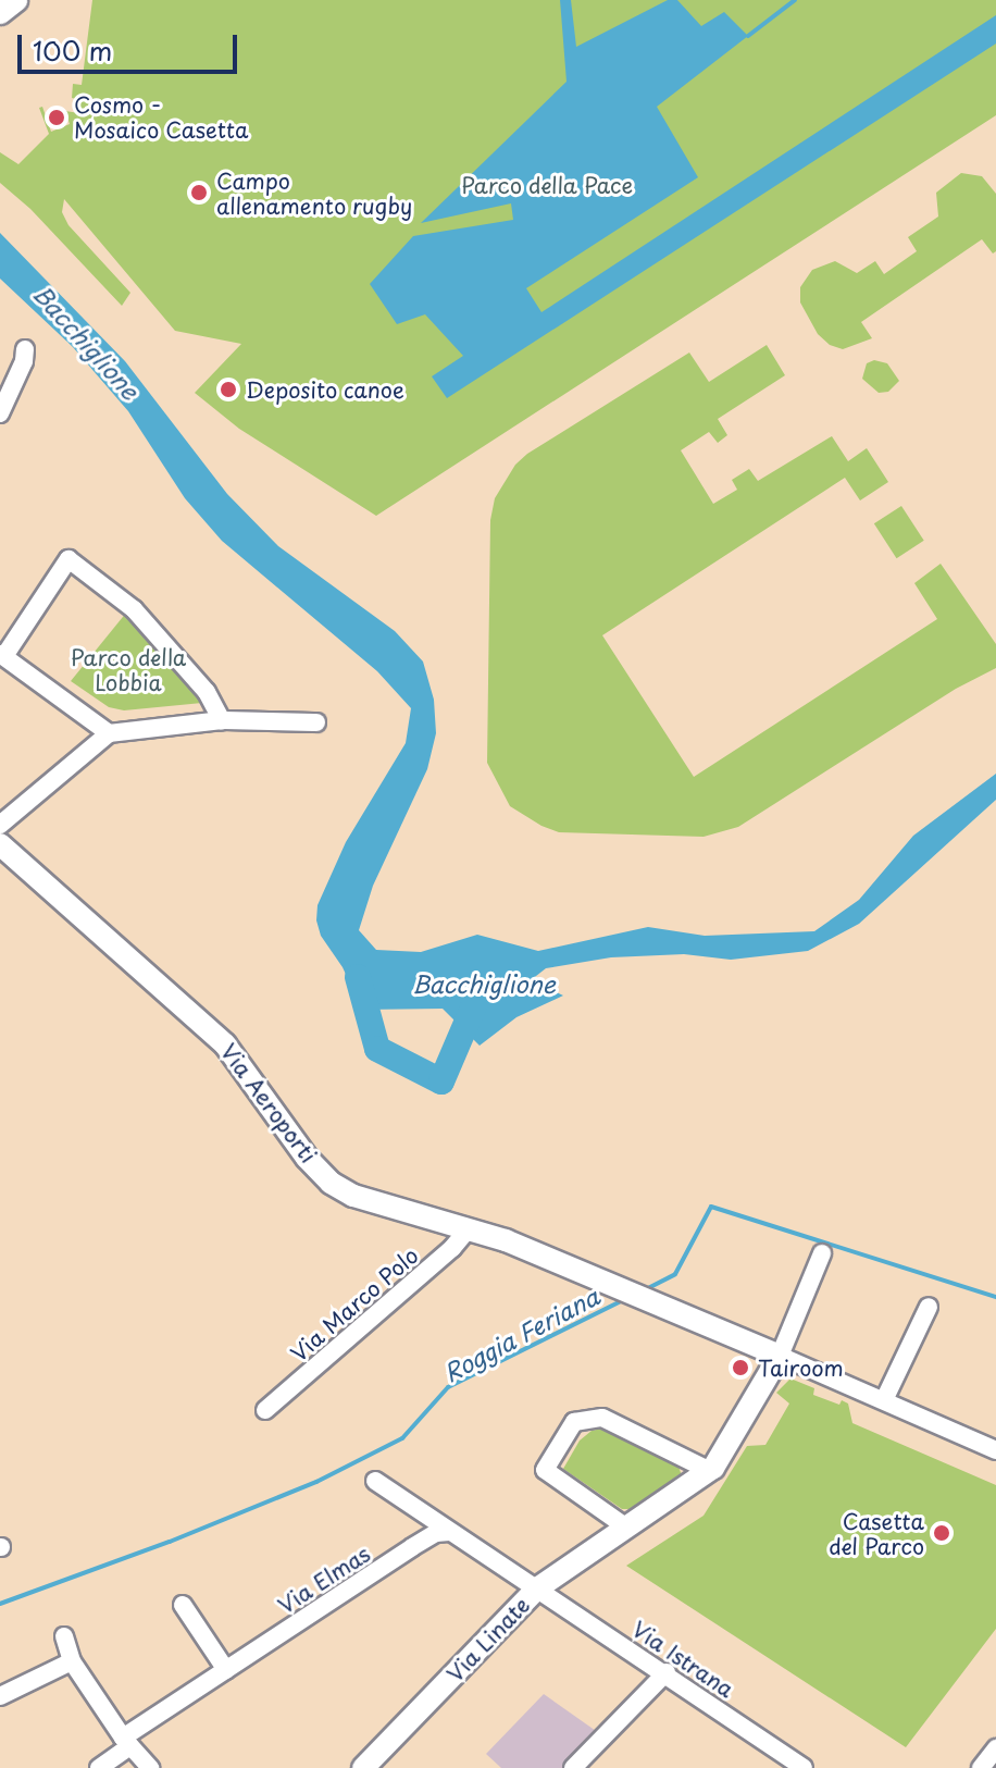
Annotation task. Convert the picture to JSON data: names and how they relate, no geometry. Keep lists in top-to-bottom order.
{
  "streets": {
    "street": [
      "Via Aeroporti",
      "Via Marco Polo",
      "Via Elmas",
      "Via Linate",
      "Via Istrana"
    ]
  },
  "crossings": [
    ["Via Aeroporti", "Via Marco Polo"],
    ["Via Aeroporti", "Via Linate"],
    ["Via Linate", "Via Istrana"]
  ],
  "water": ["Bacchiglione", "Roggia Feriana"],
  "parks": ["Parco della Pace", "Parco della Lobbia"],
  "places": [
    "Cosmo - Mosaico Casetta",
    "Campo allenamento rugby",
    "Deposito canoe",
    "Tairoom",
    "Casetta del Parco"
  ],
  "scale_bar": "100 m"
}
